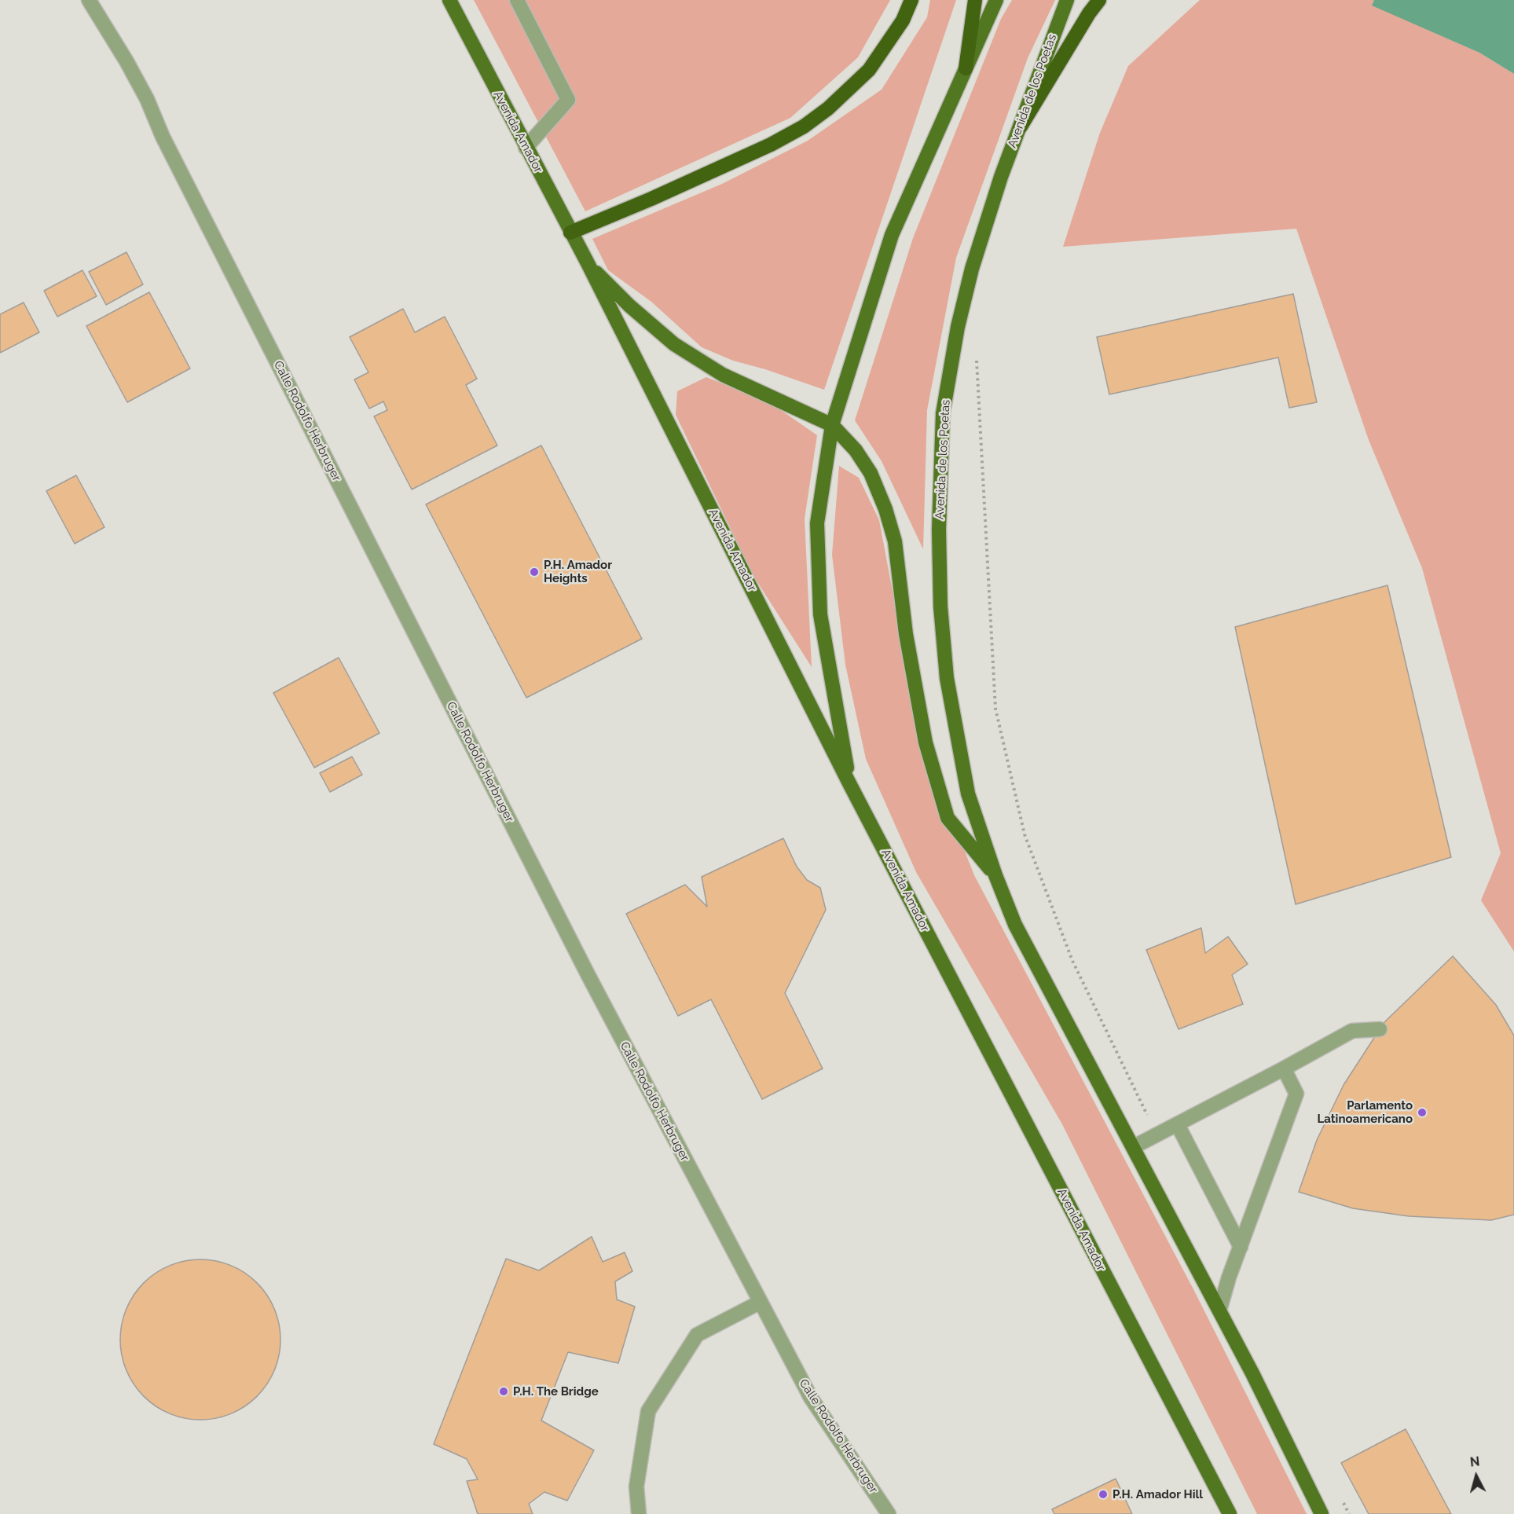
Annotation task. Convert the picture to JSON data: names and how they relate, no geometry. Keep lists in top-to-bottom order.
{
  "streets": {
    "main road": ["Avenida de los Poetas", "Avenida Amador"],
    "street": ["Calle Rodolfo Herbruger"]
  },
  "places": [
    "P.H. Amador Heights",
    "Parlamento Latinoamericano",
    "P.H. The Bridge",
    "P.H. Amador Hill"
  ],
  "north": "top"
}
